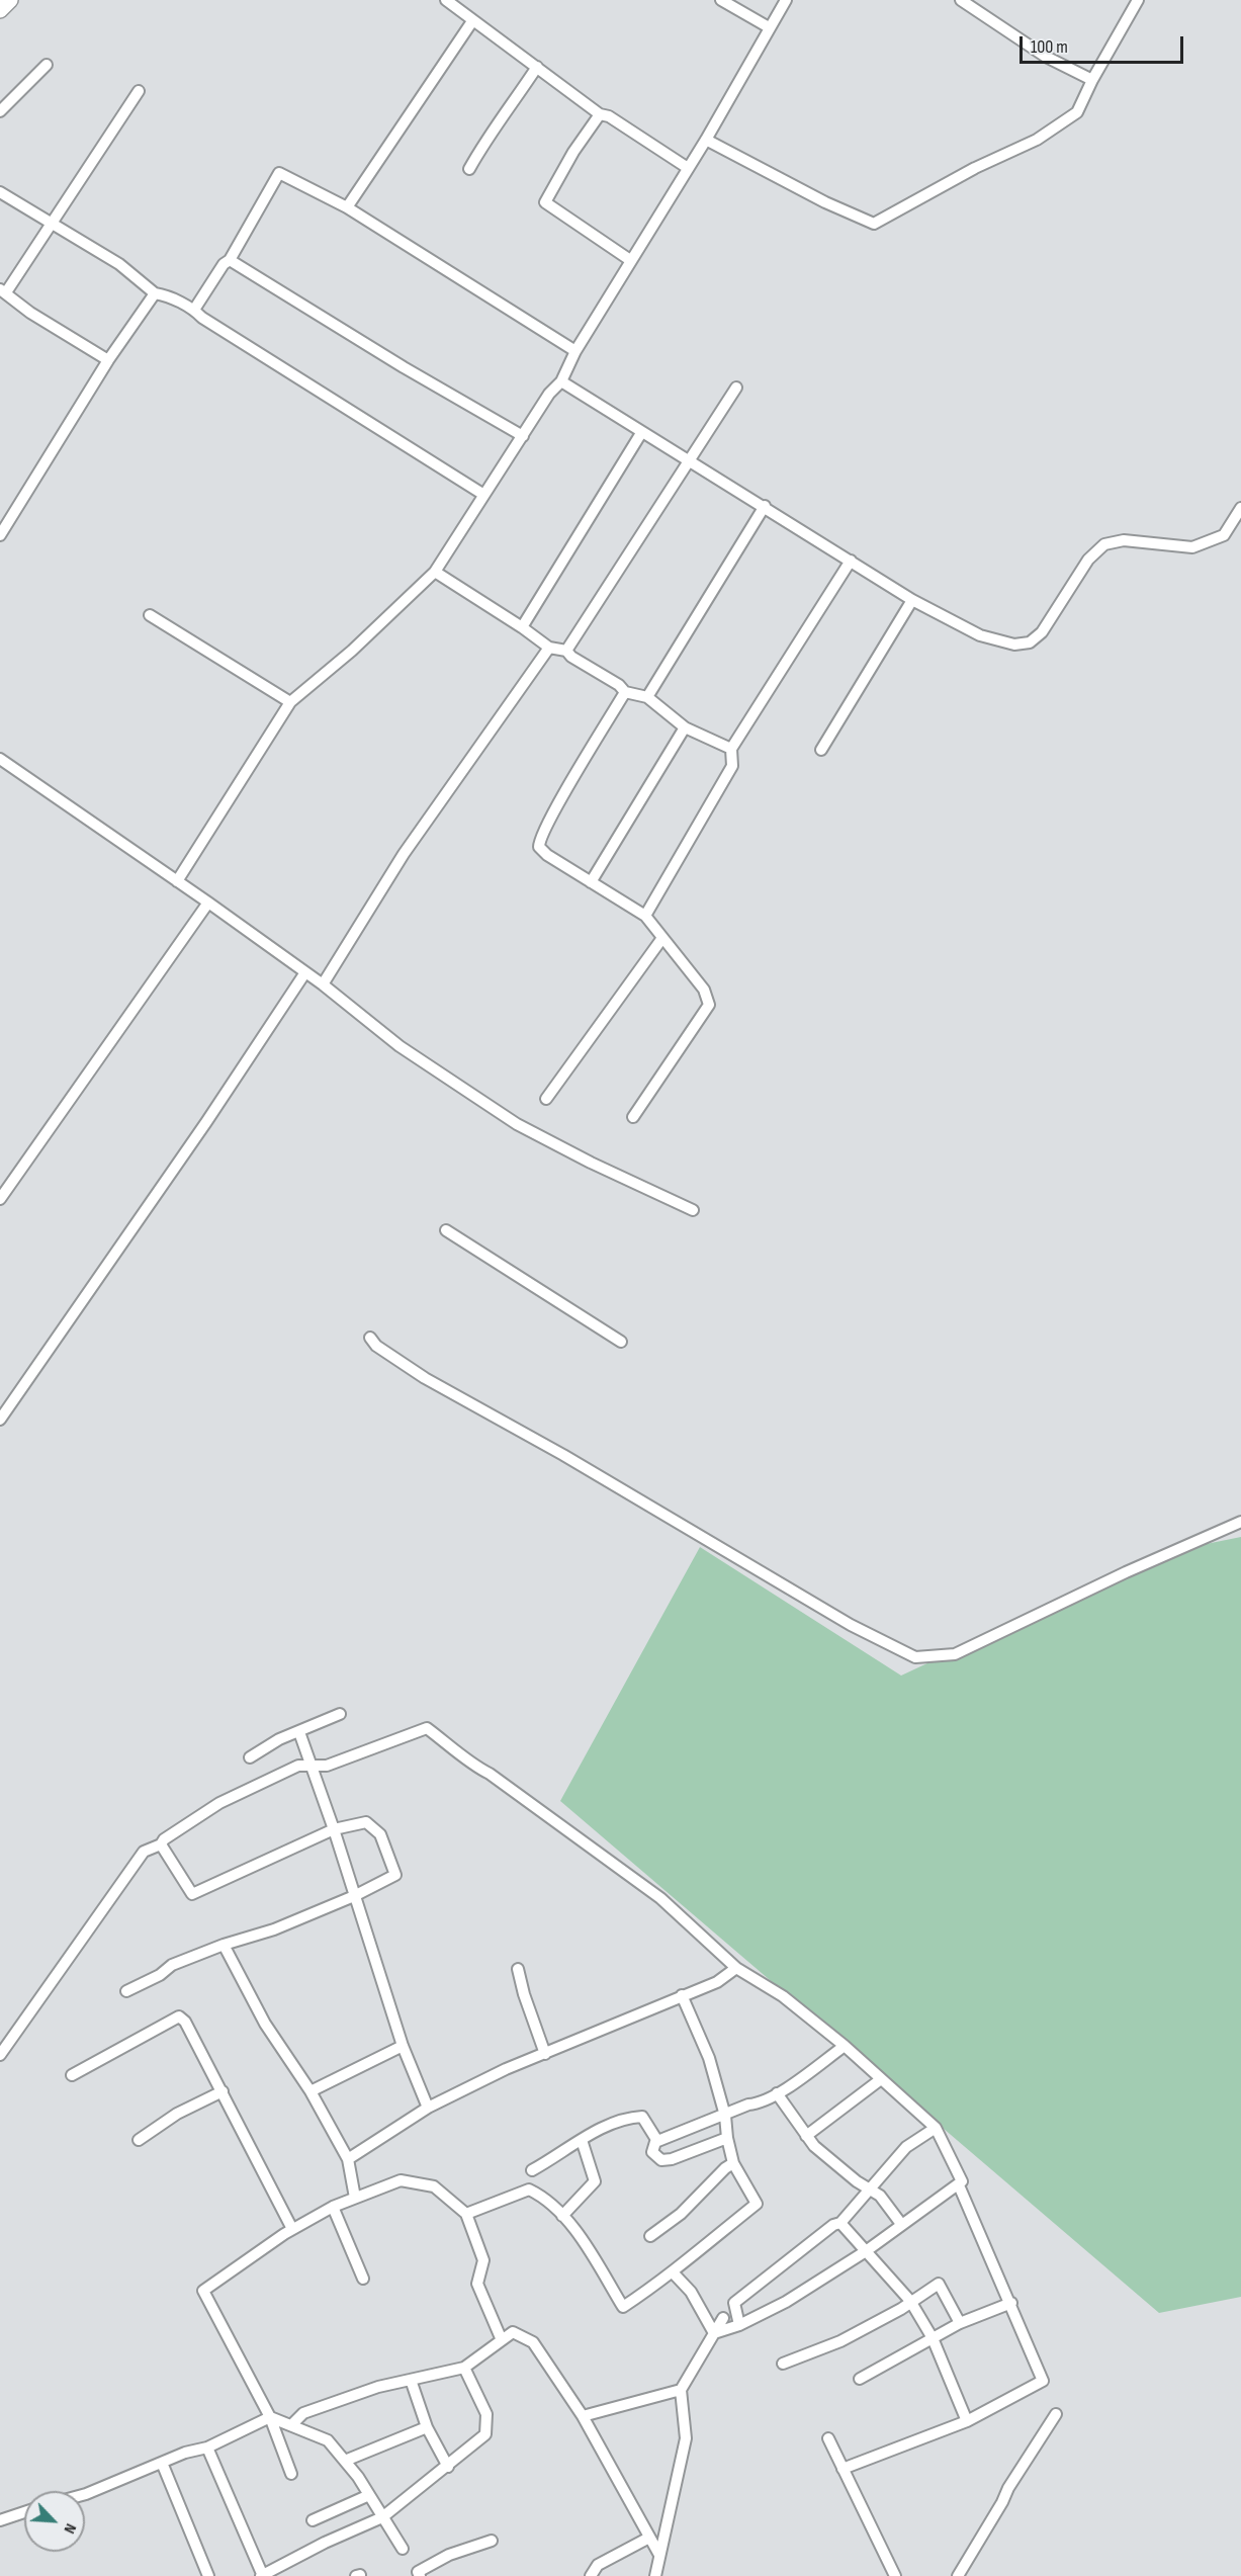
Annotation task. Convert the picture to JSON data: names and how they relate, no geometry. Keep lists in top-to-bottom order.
{
  "scale_bar": "100 m",
  "north": "bottom right"
}
